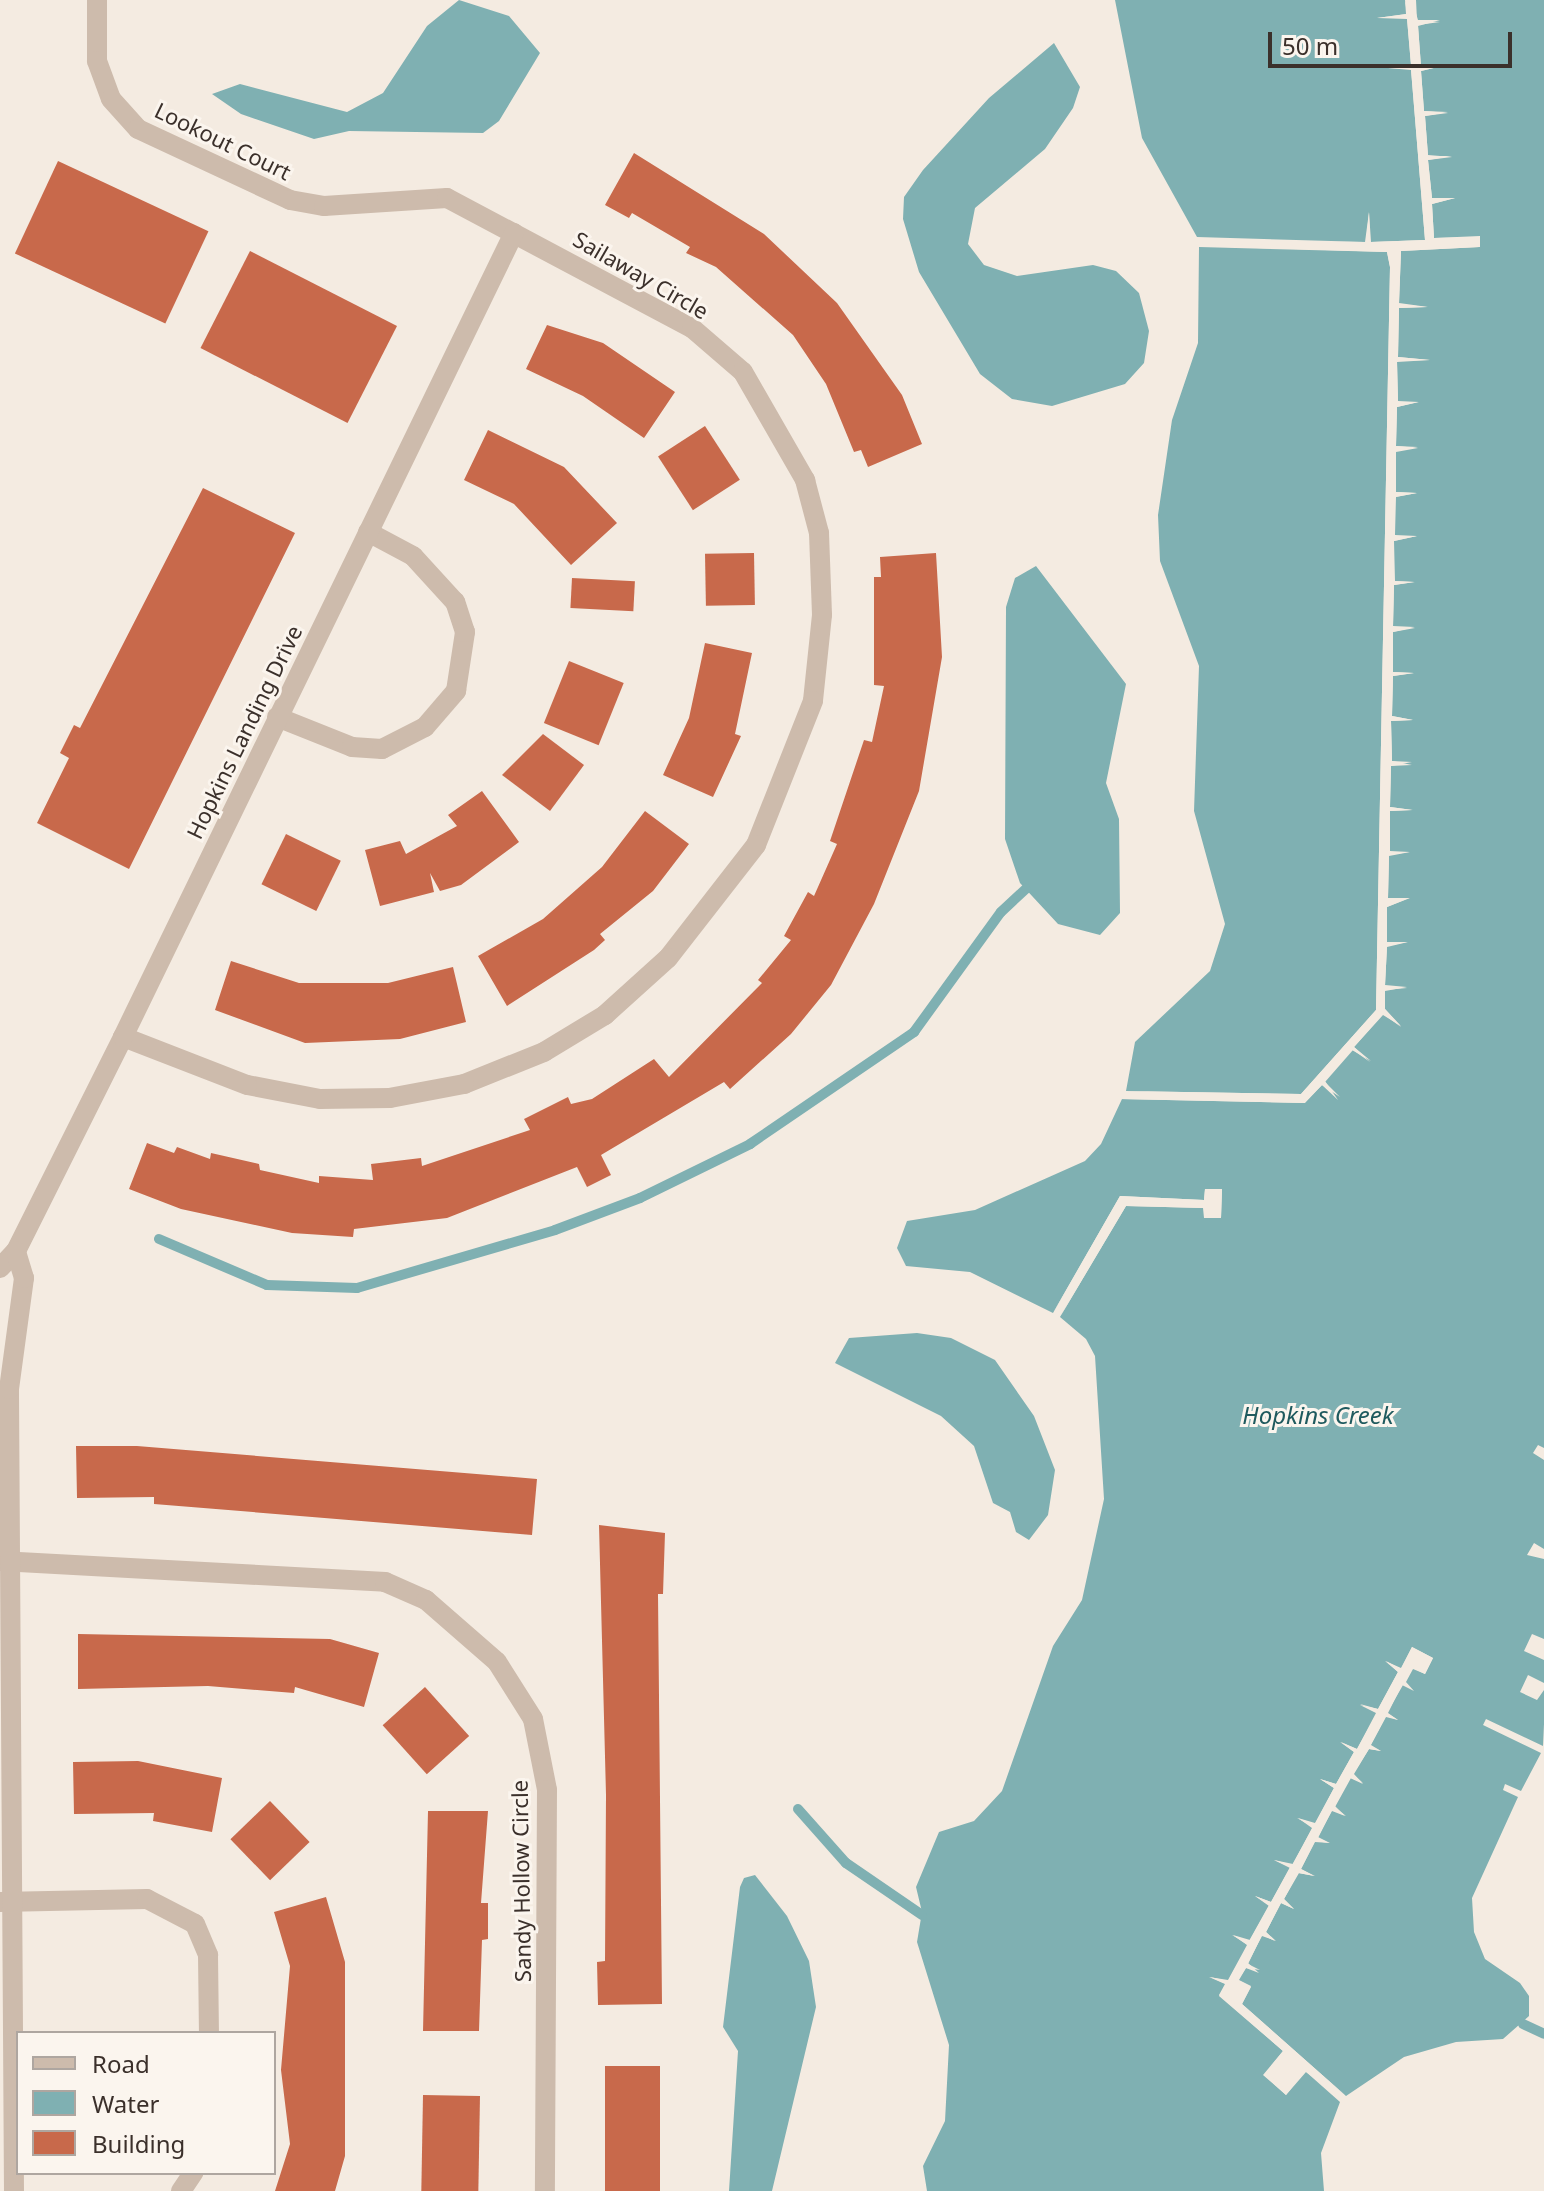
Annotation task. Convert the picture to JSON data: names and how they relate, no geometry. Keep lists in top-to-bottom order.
{
  "streets": {
    "street": [
      "Lookout Court",
      "Sailaway Circle",
      "Hopkins Landing Drive",
      "Sandy Hollow Circle"
    ]
  },
  "crossings": [
    ["Lookout Court", "Sailaway Circle"],
    ["Lookout Court", "Hopkins Landing Drive"],
    ["Sailaway Circle", "Hopkins Landing Drive"]
  ],
  "water": ["Hopkins Creek"],
  "legend": ["Road", "Water", "Building"],
  "scale_bar": "50 m"
}
